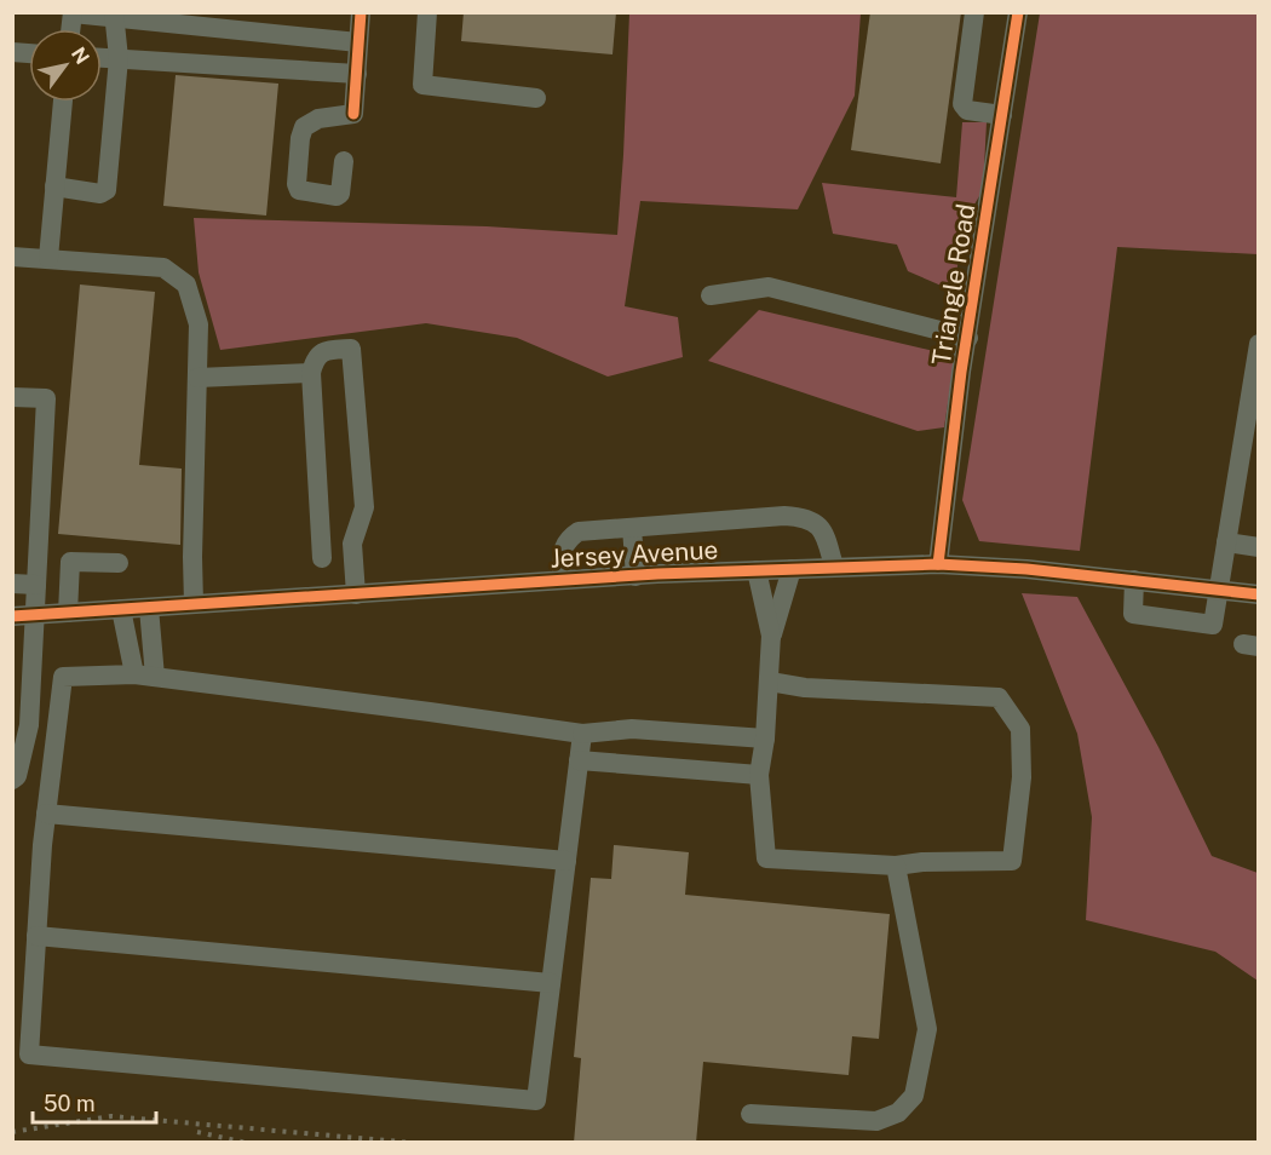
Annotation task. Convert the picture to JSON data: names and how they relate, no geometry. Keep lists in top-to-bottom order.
{
  "streets": {
    "street": ["Triangle Road", "Jersey Avenue"]
  },
  "crossings": [
    ["Triangle Road", "Jersey Avenue"]
  ],
  "scale_bar": "50 m",
  "north": "top right"
}
